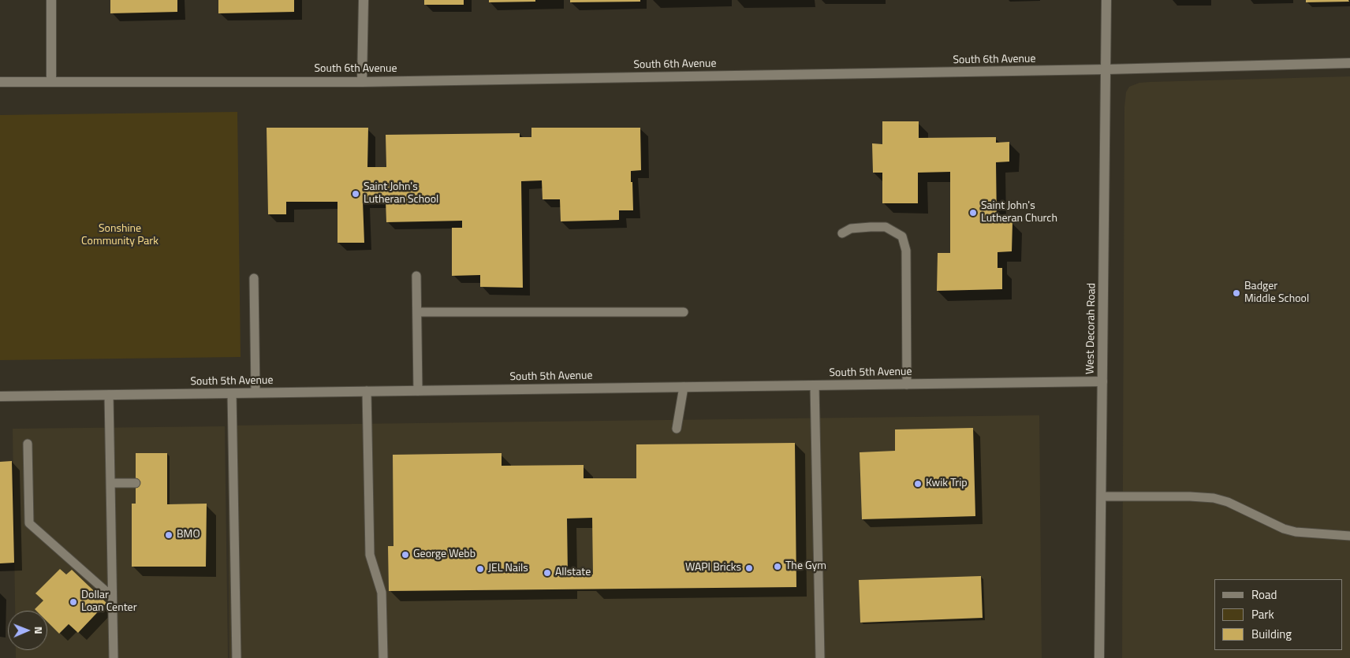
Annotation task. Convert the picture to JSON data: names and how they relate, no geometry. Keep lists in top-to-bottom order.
{
  "streets": {
    "street": ["South 6th Avenue", "West Decorah Road", "South 5th Avenue"]
  },
  "crossings": [
    ["South 6th Avenue", "West Decorah Road"],
    ["West Decorah Road", "South 5th Avenue"]
  ],
  "parks": ["Sonshine Community Park"],
  "places": [
    "Saint John's Lutheran School",
    "Saint John's Lutheran Church",
    "Badger Middle School",
    "Kwik Trip",
    "BMO",
    "George Webb",
    "The Gym",
    "WAPI Bricks",
    "JEL Nails",
    "Allstate",
    "Dollar Loan Center"
  ],
  "legend": ["Road", "Park", "Building"],
  "north": "right"
}
